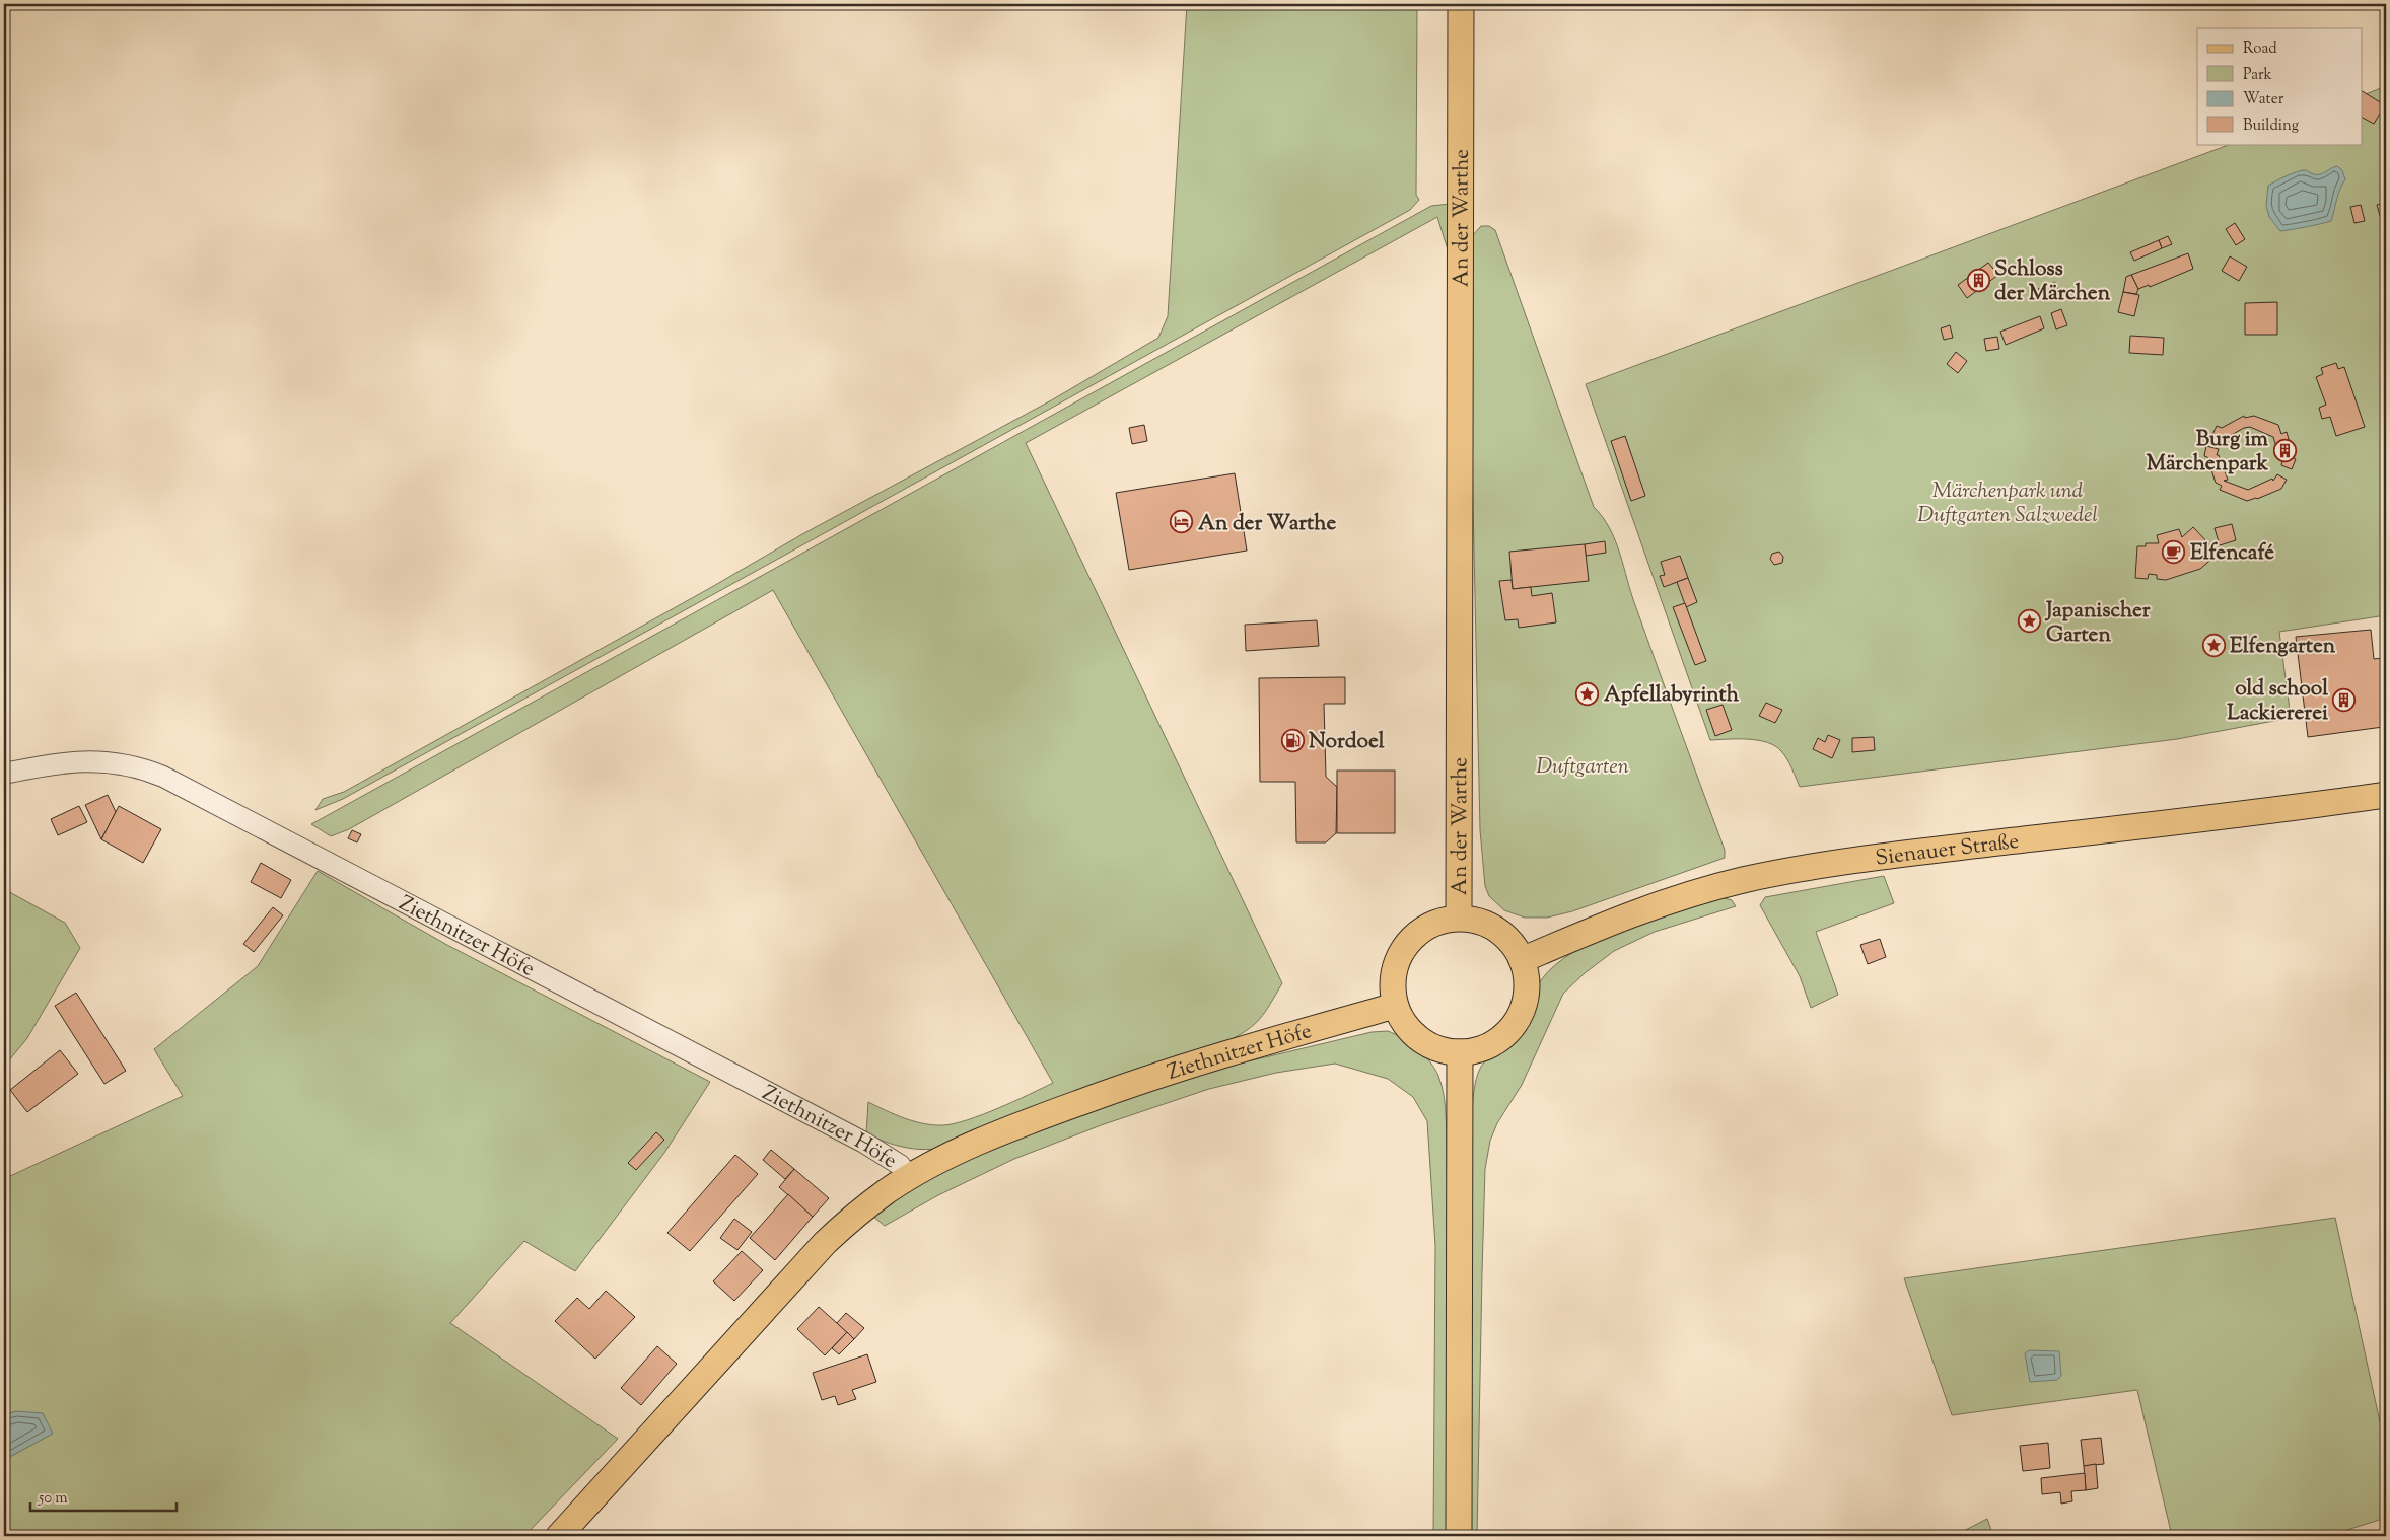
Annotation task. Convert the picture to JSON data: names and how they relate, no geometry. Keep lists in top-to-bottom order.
{
  "streets": {
    "main road": ["An der Warthe", "Sienauer Straße", "Ziethnitzer Höfe"]
  },
  "crossings": [
    ["An der Warthe", "Sienauer Straße"],
    ["An der Warthe", "Ziethnitzer Höfe"],
    ["Sienauer Straße", "Ziethnitzer Höfe"]
  ],
  "parks": ["Märchenpark und Duftgarten Salzwedel", "Duftgarten"],
  "places": {
    "building": ["Schloss der Märchen", "Burg im Märchenpark", "old school Lackiererei"],
    "hotel": ["An der Warthe"],
    "cafe": ["Elfencafé"],
    "place": ["Japanischer Garten", "Elfengarten", "Apfellabyrinth"],
    "fuel station": ["Nordoel"]
  },
  "legend": [
    "Road",
    "Park",
    "Water",
    "Building"
  ],
  "scale_bar": "50 m"
}
